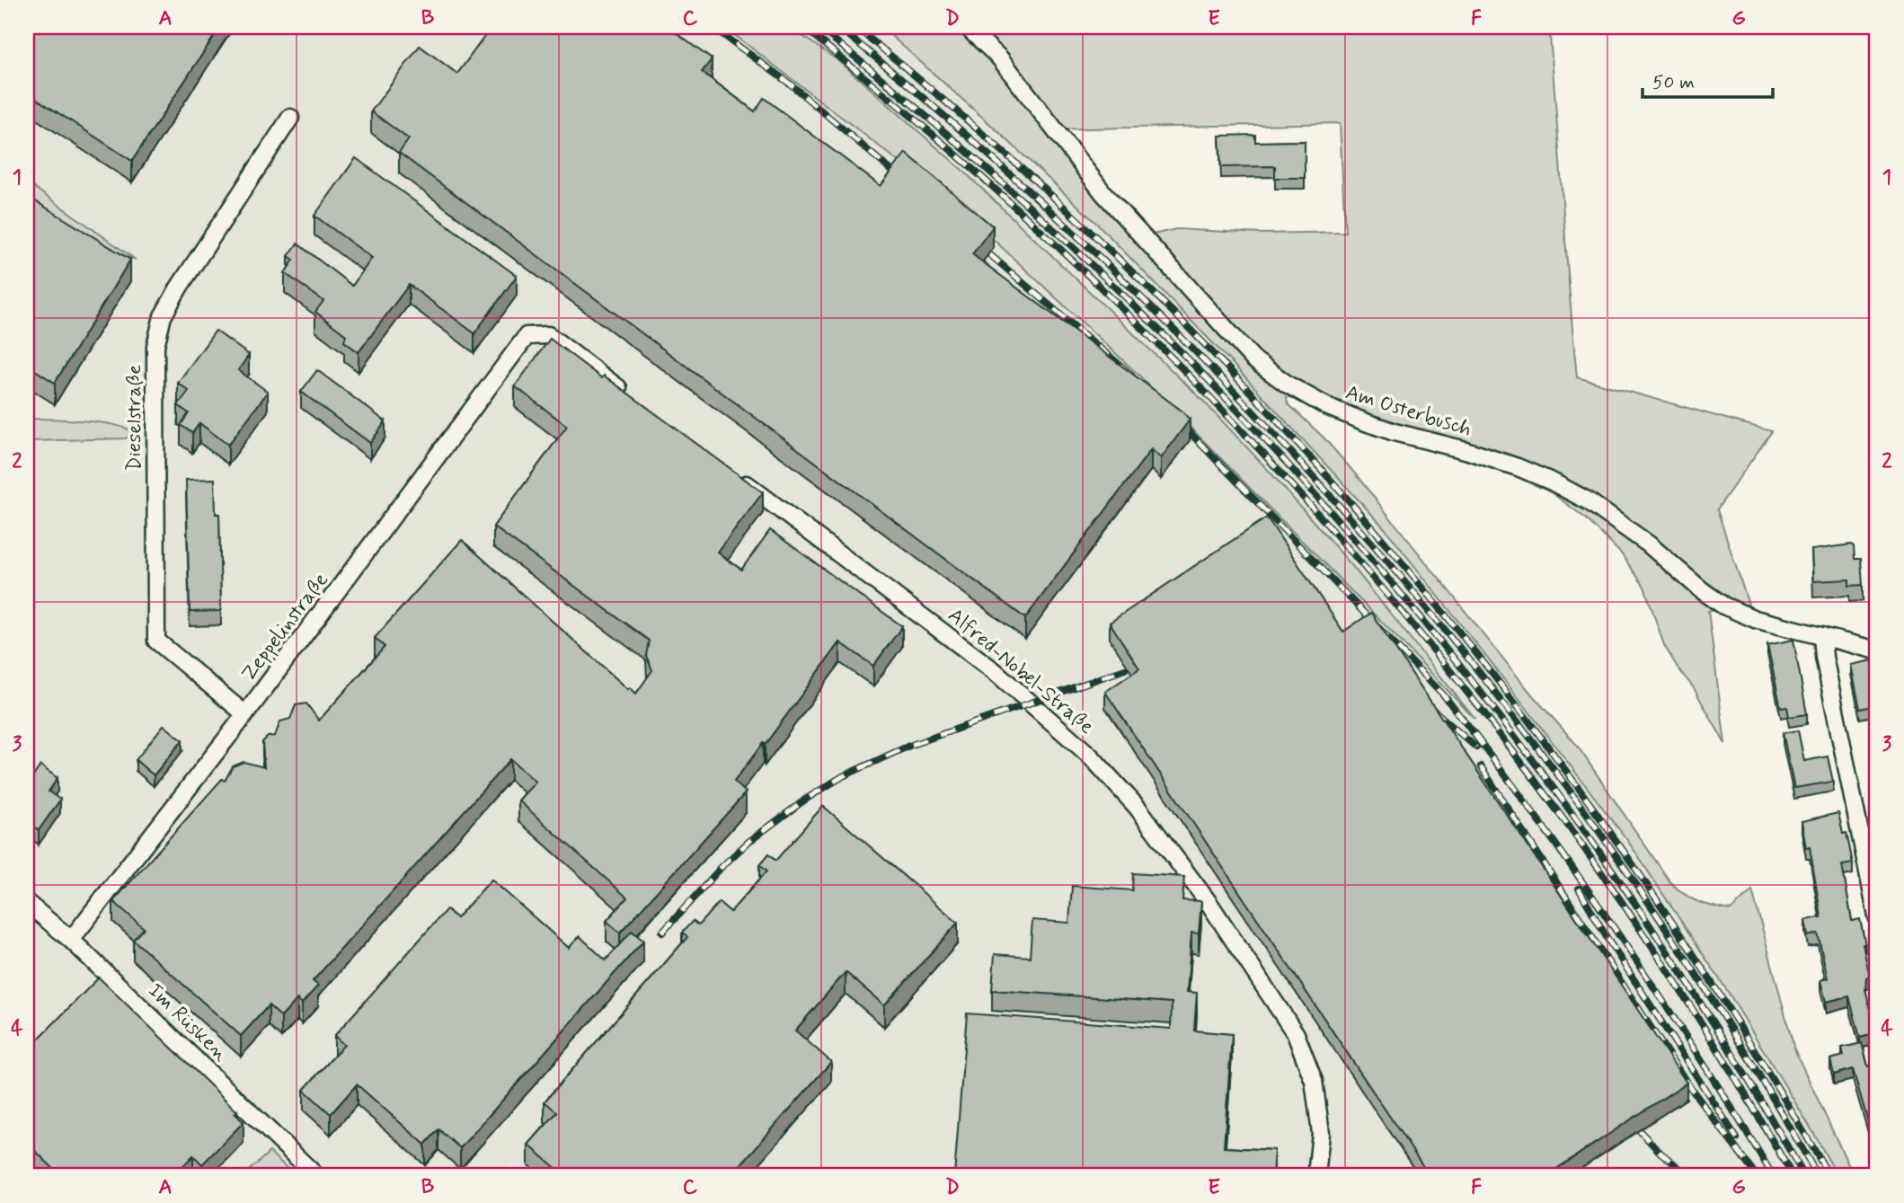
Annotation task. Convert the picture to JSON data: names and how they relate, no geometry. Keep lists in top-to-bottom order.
{
  "streets": {
    "street": [
      "Am Osterbusch",
      "Dieselstraße",
      "Zeppelinstraße",
      "Alfred-Nobel-Straße",
      "Im Rüsken"
    ]
  },
  "crossings": [
    ["Dieselstraße", "Zeppelinstraße"],
    ["Zeppelinstraße", "Im Rüsken"]
  ],
  "scale_bar": "50 m",
  "grid": {
    "columns": [
      "A",
      "B",
      "C",
      "D",
      "E",
      "F",
      "G"
    ],
    "rows": [
      "1",
      "2",
      "3",
      "4"
    ]
  }
}
